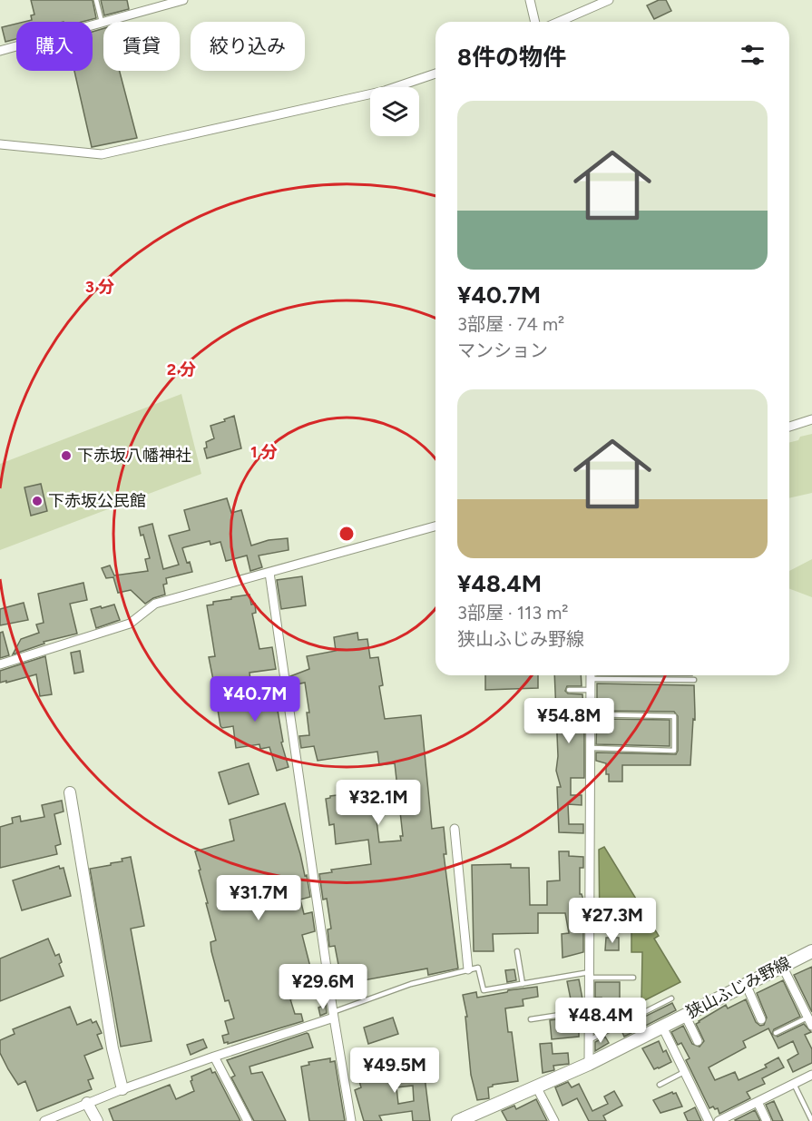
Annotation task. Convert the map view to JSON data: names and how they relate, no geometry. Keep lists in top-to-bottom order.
{
  "streets": {
    "main road": ["狭山ふじみ野線"]
  },
  "places": ["下赤坂八幡神社", "下赤坂公民館"],
  "page": {
    "chip": ["購入", "賃貸", "絞り込み"],
    "heading": "8件の物件",
    "list": [
      {
        "name": "¥40.7M",
        "note": "3部屋 · 74 m² · マンション"
      },
      {
        "name": "¥48.4M",
        "note": "3部屋 · 113 m² · 狭山ふじみ野線"
      }
    ],
    "price": [
      "¥40.7M",
      "¥54.8M",
      "¥32.1M",
      "¥31.7M",
      "¥27.3M",
      "¥29.6M",
      "¥48.4M",
      "¥49.5M"
    ]
  },
  "rings": ["3 分", "2 分", "1 分"]
}
